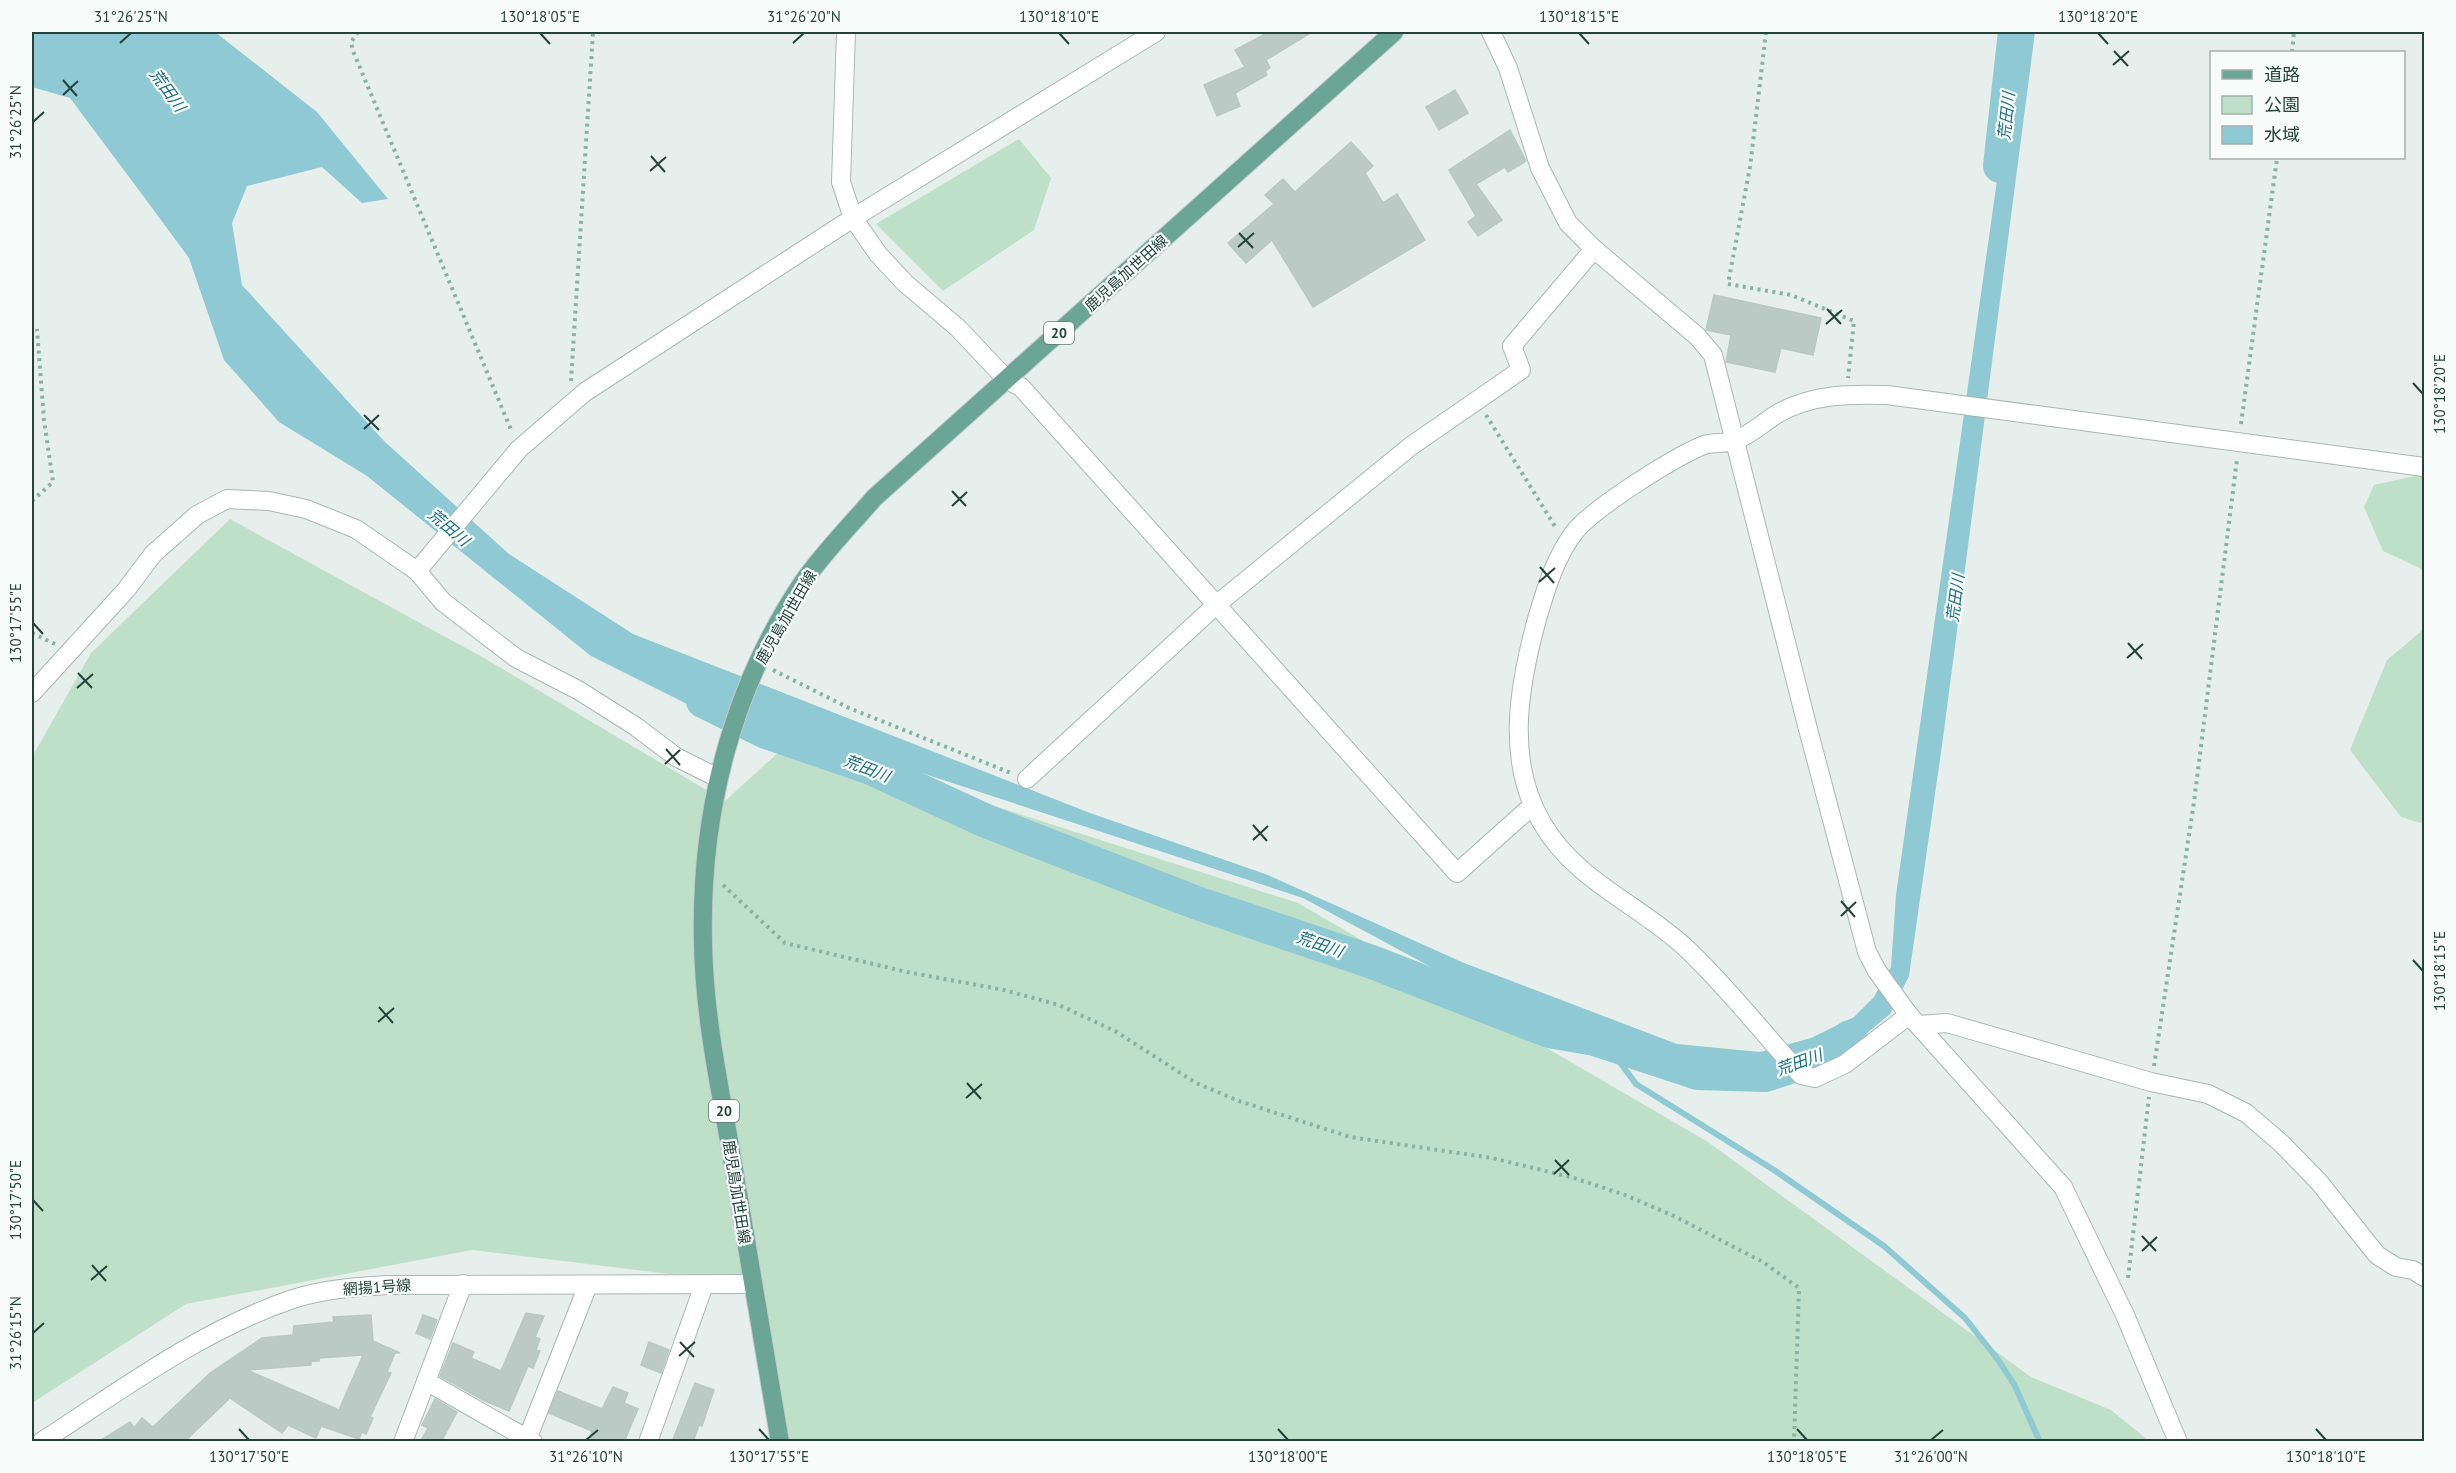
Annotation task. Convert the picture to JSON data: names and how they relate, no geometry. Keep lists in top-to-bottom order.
{
  "streets": {
    "main road": ["鹿児島加世田線", "20"],
    "street": ["網揚1号線"]
  },
  "crossings": [
    ["鹿児島加世田線", "網揚1号線"]
  ],
  "water": ["荒田川"],
  "legend": ["道路", "公園", "水域"],
  "coordinates": [
    "31°26'25\"N",
    "130°18'05\"E",
    "31°26'20\"N",
    "130°18'10\"E",
    "130°18'15\"E",
    "130°18'20\"E",
    "130°17'55\"E",
    "130°17'50\"E",
    "31°26'15\"N",
    "31°26'10\"N",
    "130°18'00\"E",
    "31°26'00\"N"
  ]
}
